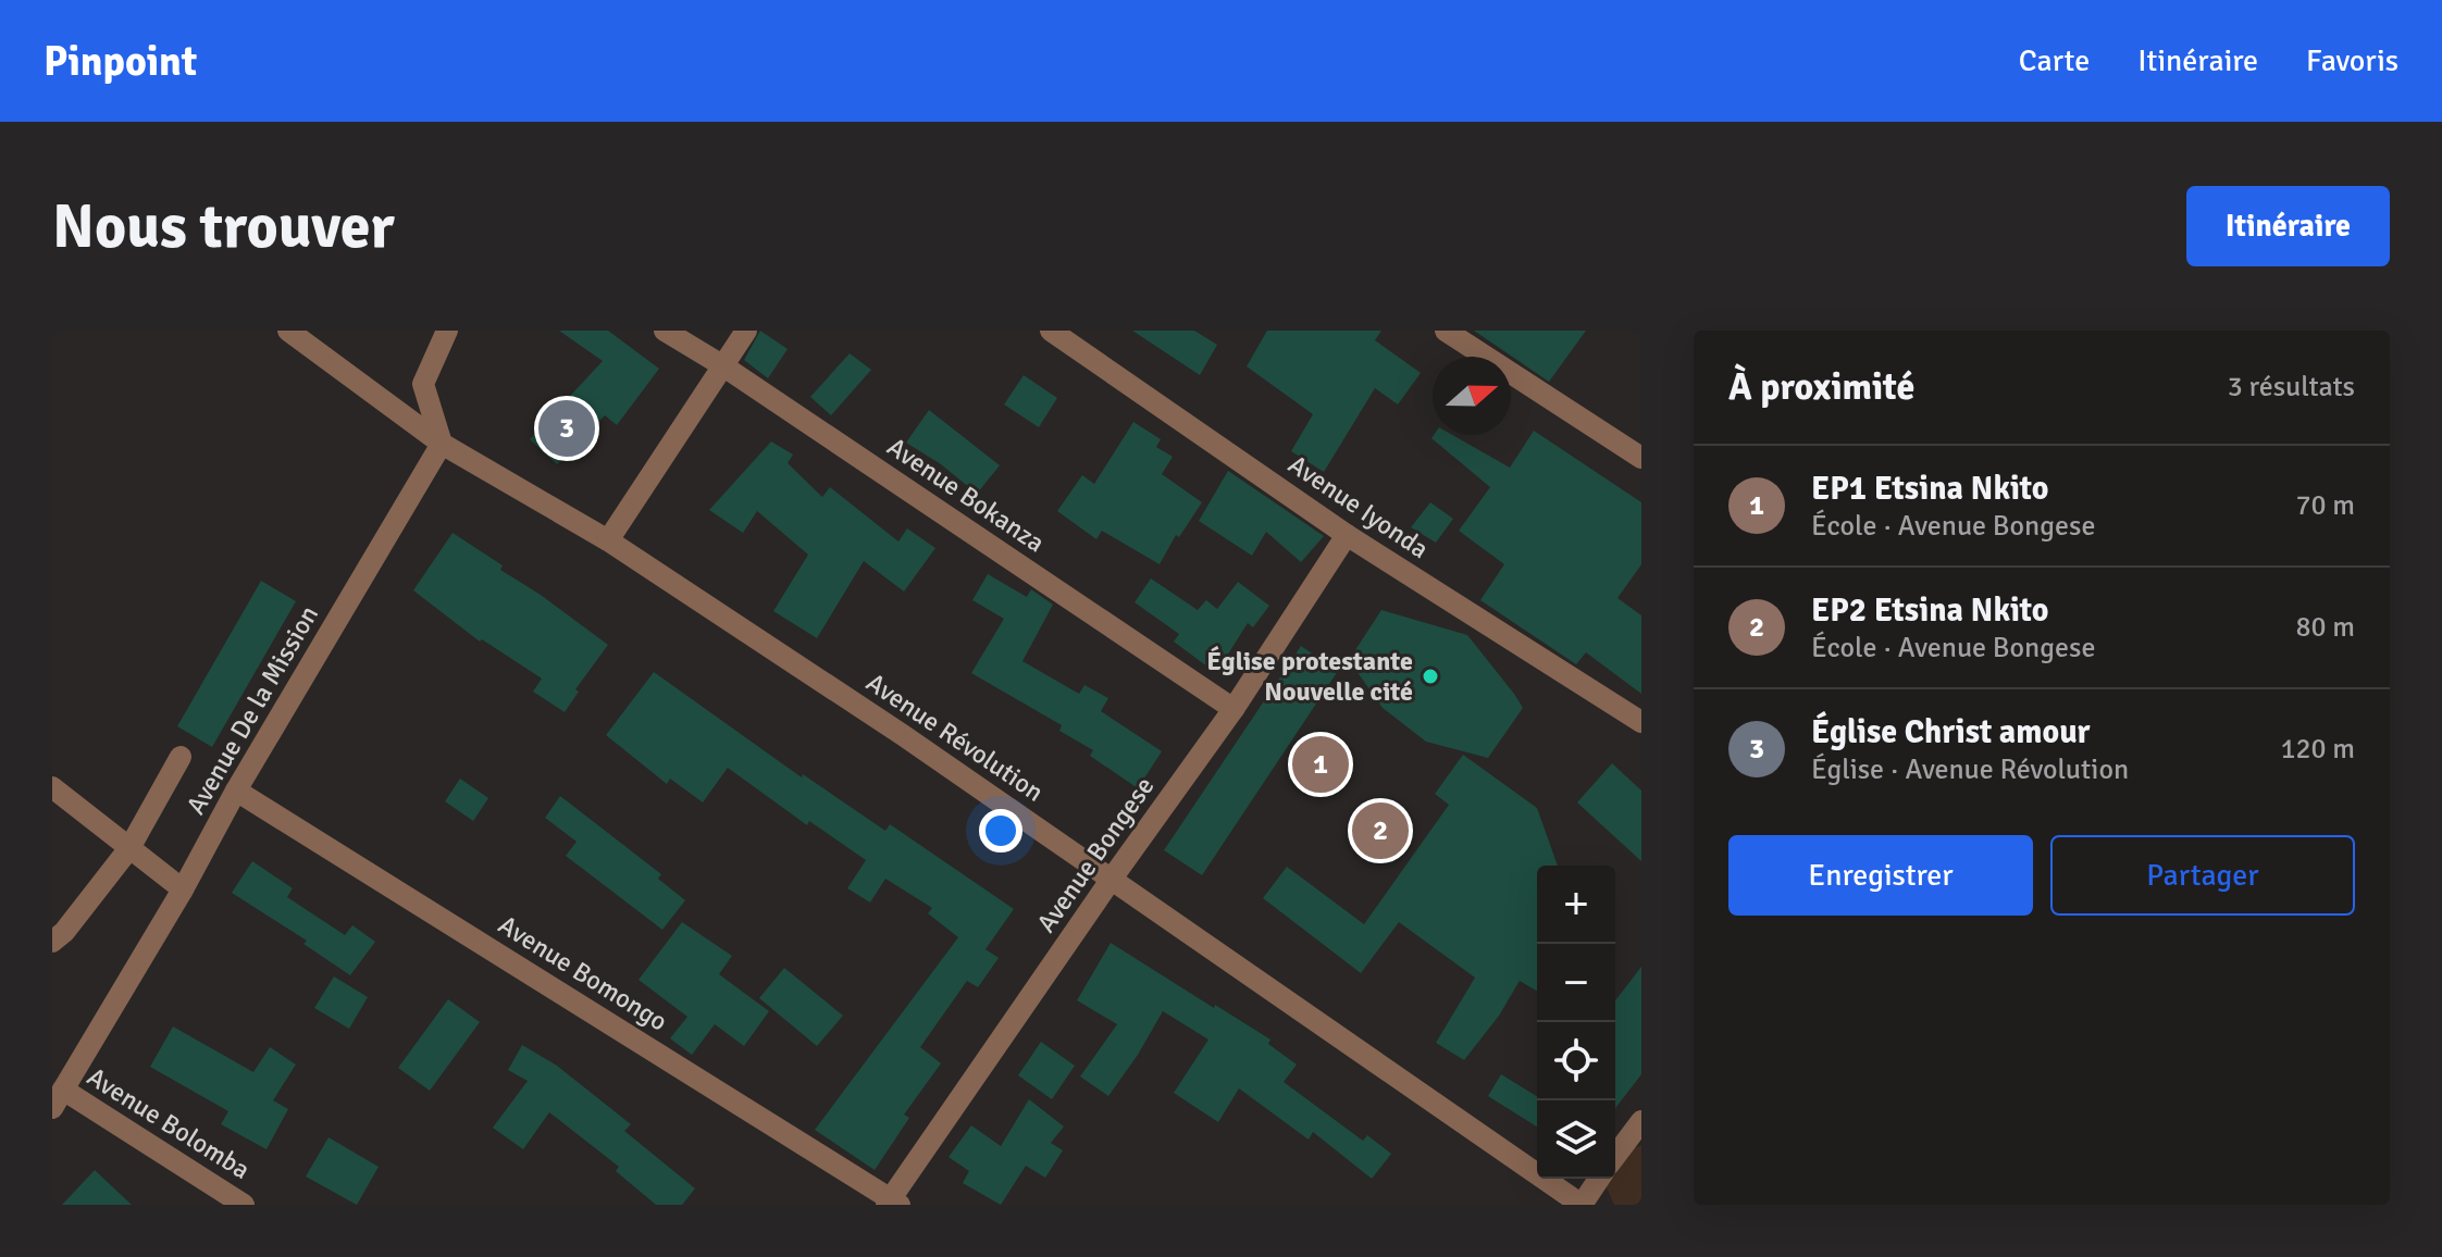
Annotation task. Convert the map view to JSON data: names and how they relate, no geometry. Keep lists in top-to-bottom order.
{
  "streets": {
    "street": [
      "Avenue Bokanza",
      "Avenue Iyonda",
      "Avenue De la Mission",
      "Avenue Révolution",
      "Avenue Bongese",
      "Avenue Bomongo",
      "Avenue Bolomba"
    ]
  },
  "crossings": [
    ["Avenue Bokanza", "Avenue Bongese"],
    ["Avenue Iyonda", "Avenue Bongese"],
    ["Avenue De la Mission", "Avenue Révolution"],
    ["Avenue De la Mission", "Avenue Bomongo"],
    ["Avenue De la Mission", "Avenue Bolomba"],
    ["Avenue Révolution", "Avenue Bongese"],
    ["Avenue Bongese", "Avenue Bomongo"]
  ],
  "places": ["Église protestante Nouvelle cité"],
  "north": "right",
  "page": {
    "header": "Pinpoint",
    "nav": ["Carte", "Itinéraire", "Favoris"],
    "buttons": [
      "Itinéraire",
      ["Enregistrer", "Partager"]
    ],
    "title": "Nous trouver",
    "heading": ["À proximité", "3 résultats"],
    "pins": ["3", "1", "2"],
    "list": [
      {
        "mark": "1",
        "name": "EP1 Etsina Nkito",
        "note": "École · Avenue Bongese",
        "value": "70 m"
      },
      {
        "mark": "2",
        "name": "EP2 Etsina Nkito",
        "note": "École · Avenue Bongese",
        "value": "80 m"
      },
      {
        "mark": "3",
        "name": "Église Christ amour",
        "note": "Église · Avenue Révolution",
        "value": "120 m"
      }
    ],
    "map_buttons": ["+", "−"]
  }
}
